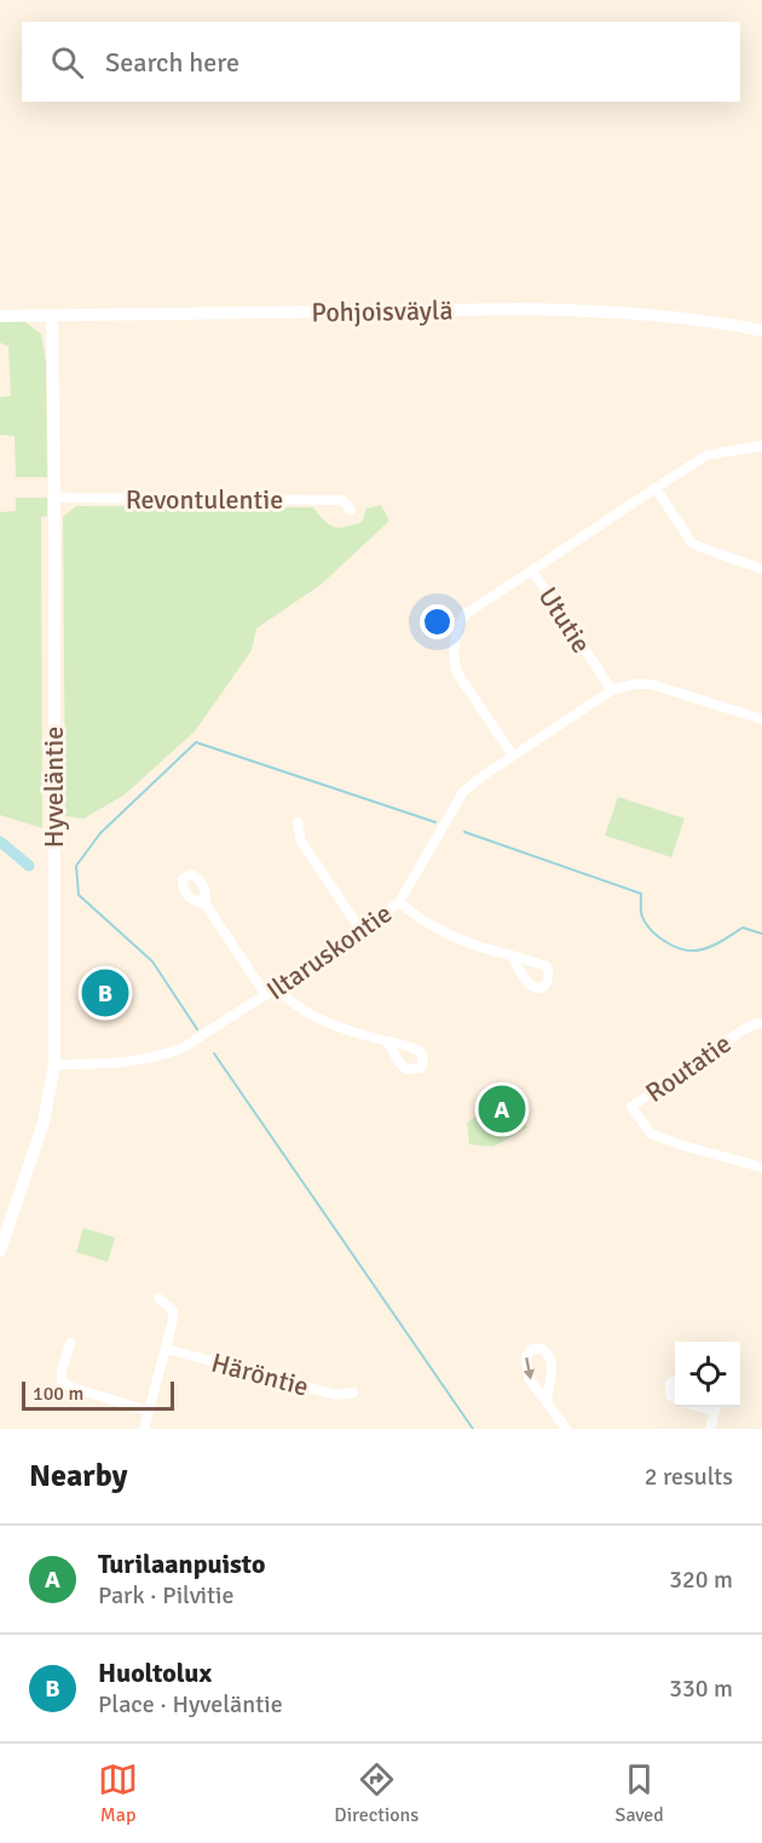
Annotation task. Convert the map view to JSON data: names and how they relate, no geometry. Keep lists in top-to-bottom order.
{
  "streets": {
    "street": [
      "Pohjoisväylä",
      "Revontulentie",
      "Ututie",
      "Hyveläntie",
      "Iltaruskontie",
      "Routatie",
      "Häröntie"
    ]
  },
  "crossings": [
    ["Pohjoisväylä", "Hyveläntie"],
    ["Revontulentie", "Hyveläntie"],
    ["Ututie", "Iltaruskontie"],
    ["Hyveläntie", "Iltaruskontie"]
  ],
  "scale_bar": "100 m",
  "page": {
    "search": "Search here",
    "pins": ["B", "A"],
    "scale": "100 m",
    "heading": ["Nearby", "2 results"],
    "list": [
      {
        "mark": "A",
        "name": "Turilaanpuisto",
        "note": "Park · Pilvitie",
        "value": "320 m"
      },
      {
        "mark": "B",
        "name": "Huoltolux",
        "note": "Place · Hyveläntie",
        "value": "330 m"
      }
    ],
    "nav": ["Map", "Directions", "Saved"]
  }
}
